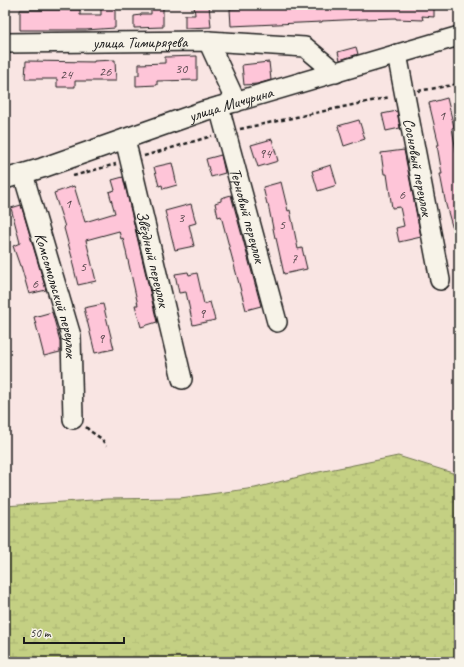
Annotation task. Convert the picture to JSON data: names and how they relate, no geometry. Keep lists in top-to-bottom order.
{
  "streets": {
    "street": [
      "улица Тимирязева",
      "улица Мичурина",
      "Сосновый переулок",
      "Терновый переулок",
      "Звёздный переулок",
      "Комсомольский переулок"
    ]
  },
  "crossings": [
    ["улица Тимирязева", "улица Мичурина"],
    ["улица Тимирязева", "Терновый переулок"],
    ["улица Мичурина", "Сосновый переулок"],
    ["улица Мичурина", "Терновый переулок"],
    ["улица Мичурина", "Звёздный переулок"],
    ["улица Мичурина", "Комсомольский переулок"]
  ],
  "house_numbers": [
    "30",
    "26",
    "24",
    "1",
    "94",
    "6",
    "1",
    "3",
    "5",
    "7",
    "5",
    "6",
    "9",
    "9"
  ],
  "scale_bar": "50 m"
}
